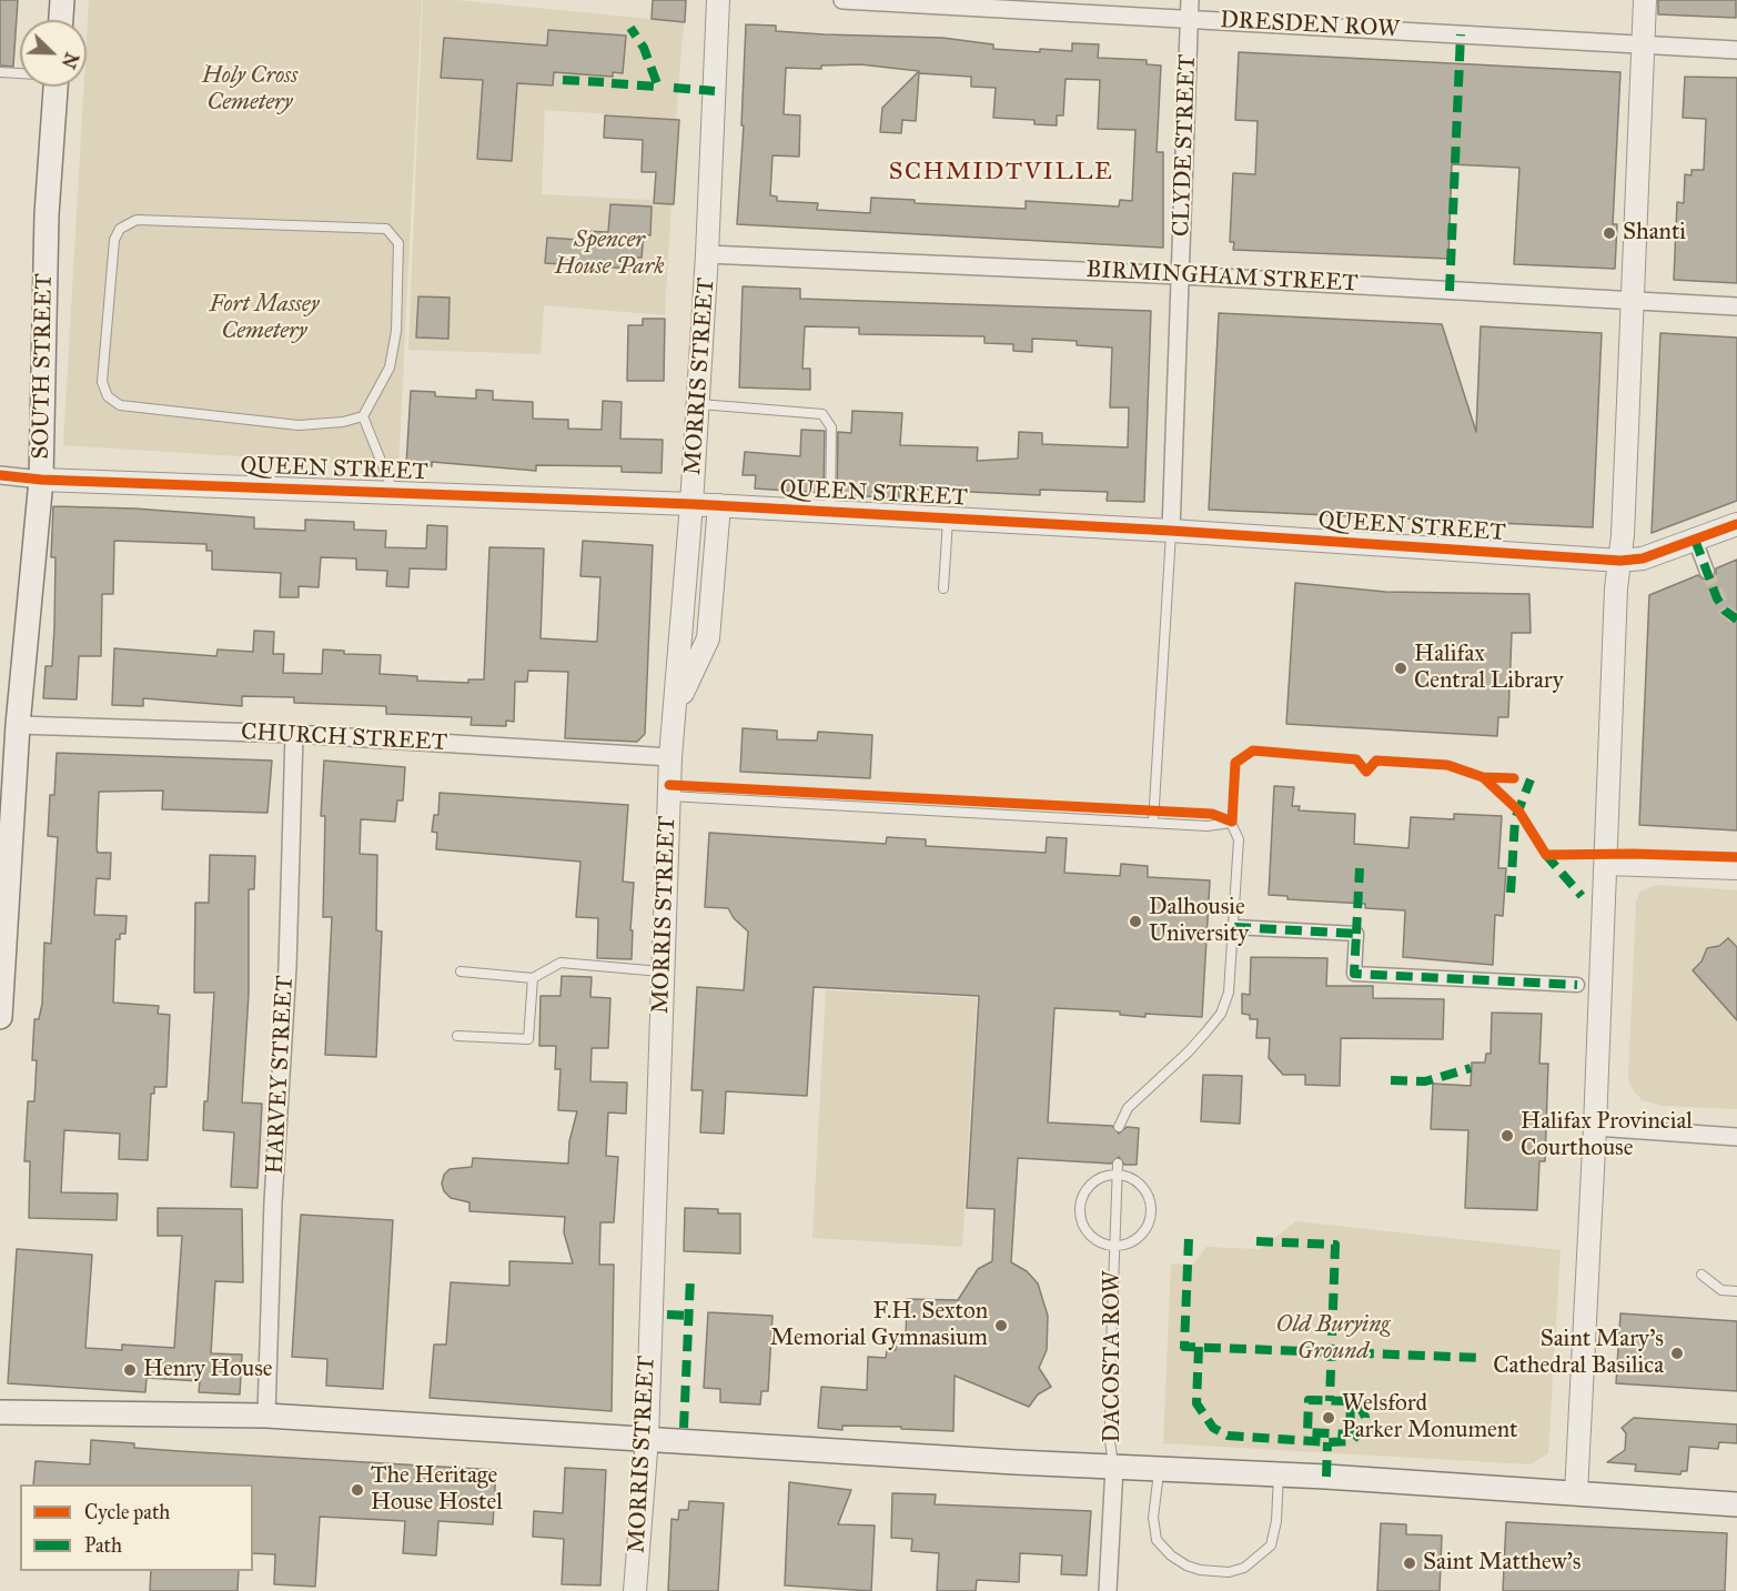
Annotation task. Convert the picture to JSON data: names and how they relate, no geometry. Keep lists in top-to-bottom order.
{
  "streets": {
    "main road": ["SOUTH STREET"],
    "street": [
      "DRESDEN ROW",
      "CLYDE STREET",
      "BIRMINGHAM STREET",
      "MORRIS STREET",
      "QUEEN STREET",
      "CHURCH STREET",
      "HARVEY STREET"
    ],
    "lane": ["DACOSTA ROW"]
  },
  "crossings": [
    ["DRESDEN ROW", "CLYDE STREET"],
    ["CLYDE STREET", "BIRMINGHAM STREET"],
    ["CLYDE STREET", "QUEEN STREET"],
    ["BIRMINGHAM STREET", "MORRIS STREET"],
    ["SOUTH STREET", "QUEEN STREET"],
    ["SOUTH STREET", "CHURCH STREET"],
    ["MORRIS STREET", "QUEEN STREET"],
    ["MORRIS STREET", "CHURCH STREET"],
    ["CHURCH STREET", "HARVEY STREET"]
  ],
  "districts": ["SCHMIDTVILLE"],
  "parks": [
    "Holy Cross Cemetery",
    "Spencer House Park",
    "Fort Massey Cemetery",
    "Old Burying Ground"
  ],
  "places": [
    "Shanti",
    "Halifax Central Library",
    "Dalhousie University",
    "Halifax Provincial Courthouse",
    "F.H. Sexton Memorial Gymnasium",
    "Saint Mary's Cathedral Basilica",
    "Henry House",
    "Welsford Parker Monument",
    "The Heritage House Hostel",
    "Saint Matthew's"
  ],
  "legend": ["Cycle path", "Path"],
  "north": "bottom right"
}
